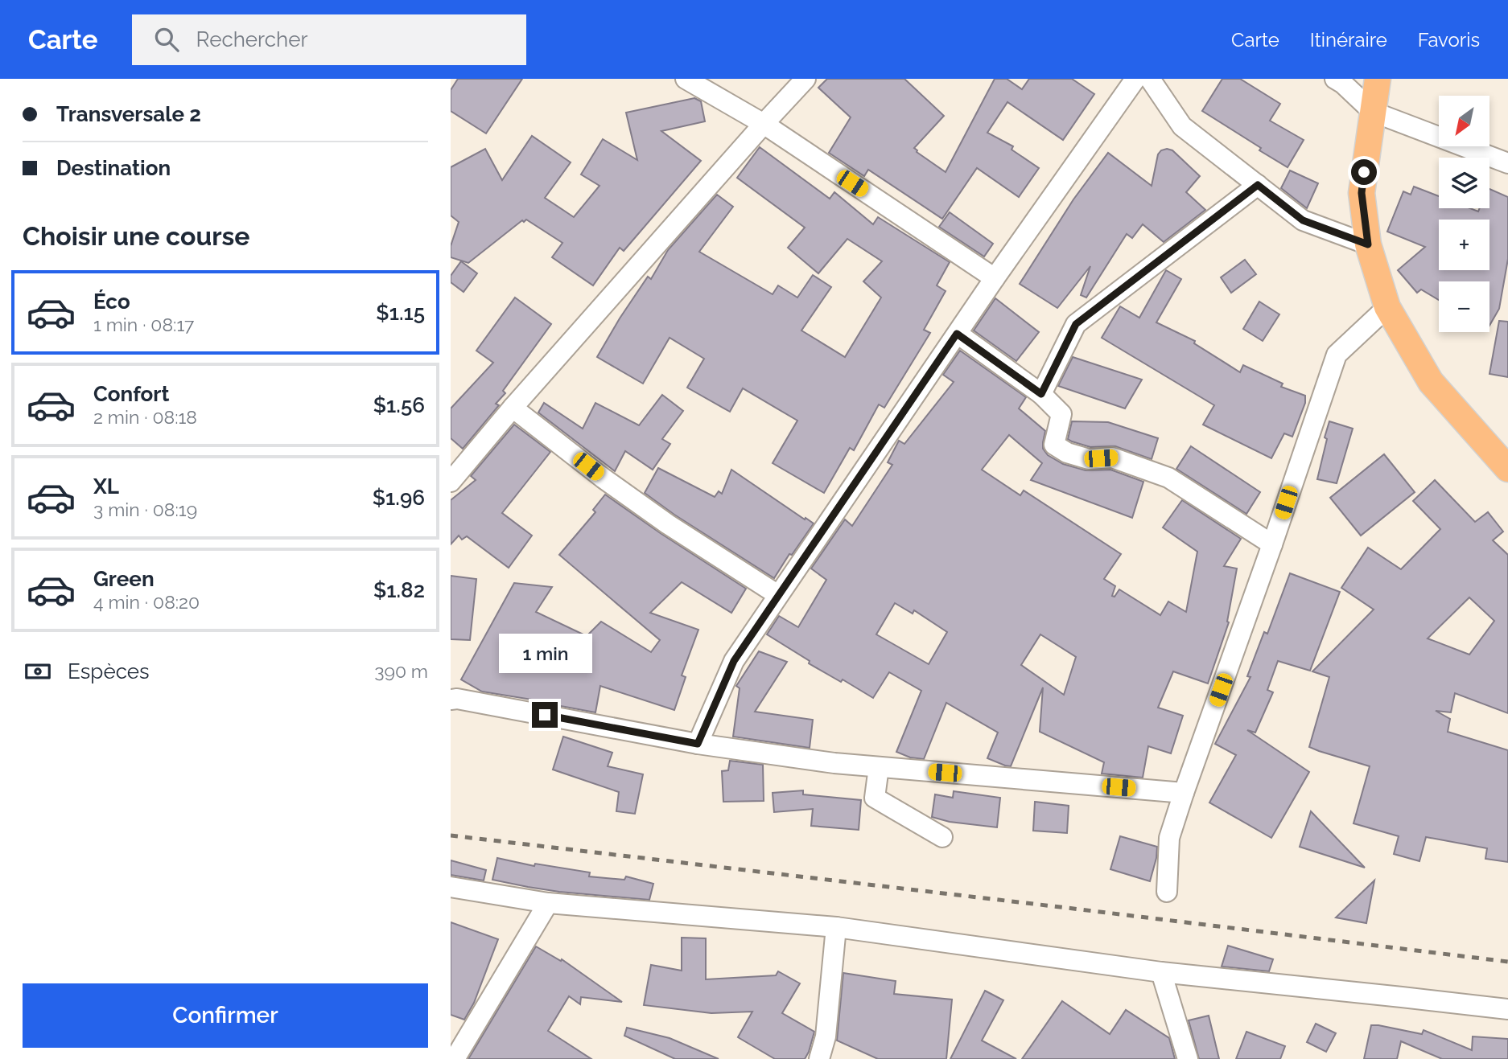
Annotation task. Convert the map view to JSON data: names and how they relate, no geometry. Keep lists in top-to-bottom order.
{
  "north": "bottom left",
  "page": {
    "header": "Carte",
    "search": "Rechercher",
    "nav": ["Carte", "Itinéraire", "Favoris"],
    "banner": ["Transversale 2", "Destination"],
    "map_buttons": ["+", "−"],
    "heading": "Choisir une course",
    "list": [
      {
        "name": "Éco",
        "note": "1 min · 08:17",
        "value": "$1.15"
      },
      {
        "name": "Confort",
        "note": "2 min · 08:18",
        "value": "$1.56"
      },
      {
        "name": "XL",
        "note": "3 min · 08:19",
        "value": "$1.96"
      },
      {
        "name": "Green",
        "note": "4 min · 08:20",
        "value": "$1.82"
      }
    ],
    "bubble": "1 min",
    "pay": ["Espèces", "390 m"],
    "buttons": "Confirmer"
  }
}
